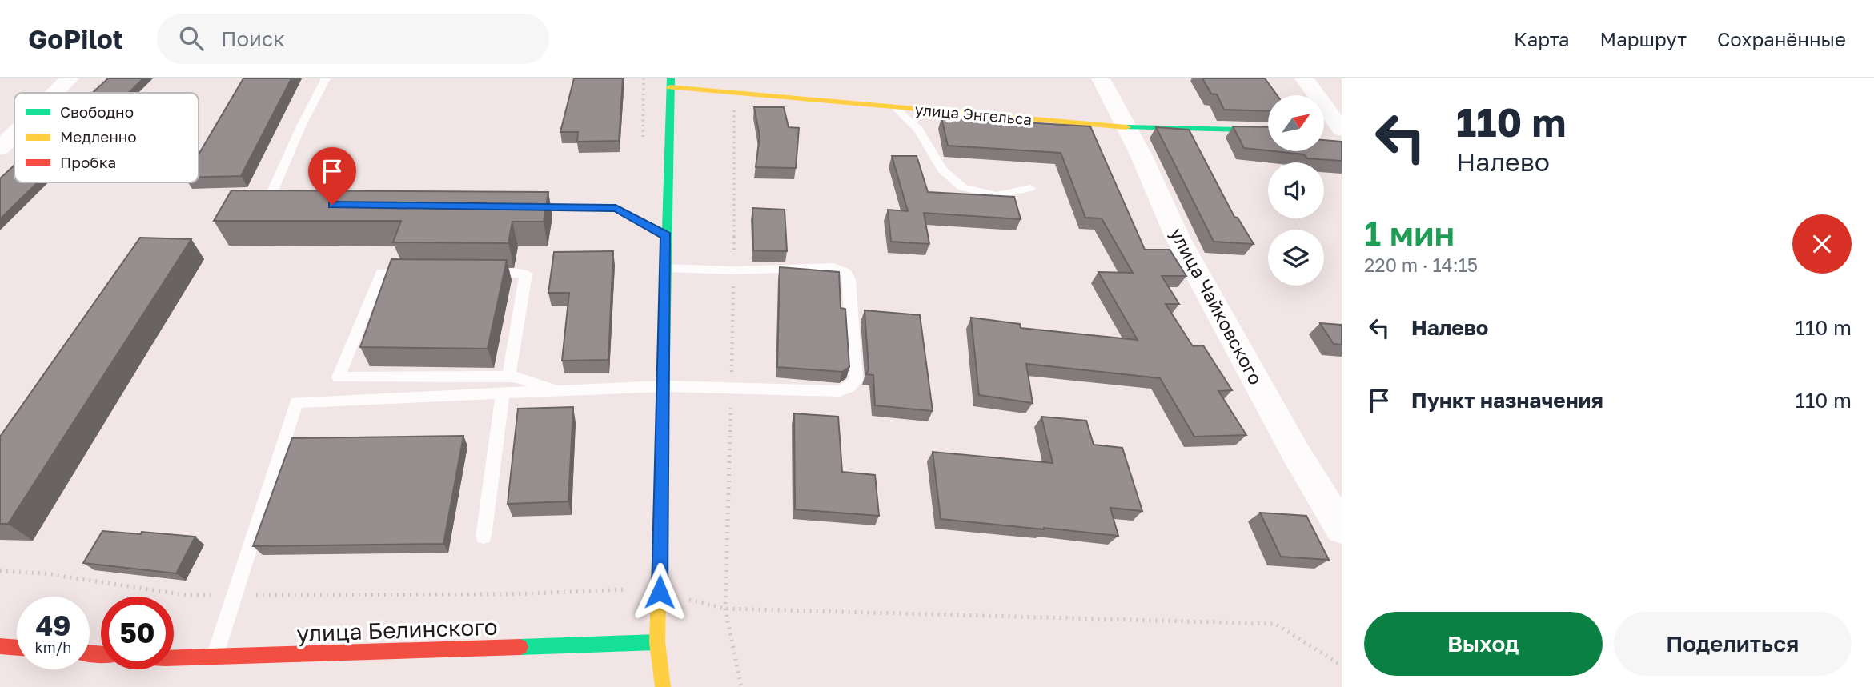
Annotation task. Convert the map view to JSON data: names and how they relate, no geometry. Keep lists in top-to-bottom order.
{
  "streets": {
    "main road": ["улица Энгельса", "улица Белинского"],
    "street": ["улица Чайковского"]
  },
  "crossings": [
    ["улица Энгельса", "улица Чайковского"]
  ],
  "legend": ["Свободно", "Медленно", "Пробка"],
  "north": "top right",
  "page": {
    "header": "GoPilot",
    "search": "Поиск",
    "nav": ["Карта", "Маршрут", "Сохранённые"],
    "turn": ["110 m", "Налево"],
    "heading": ["1 мин", "220 m · 14:15"],
    "list": [
      {
        "name": "Налево",
        "value": "110 m"
      },
      {
        "name": "Пункт назначения",
        "value": "110 m"
      }
    ],
    "speed": "49 km/h",
    "limit": "50",
    "buttons": ["Выход", "Поделиться"]
  }
}
